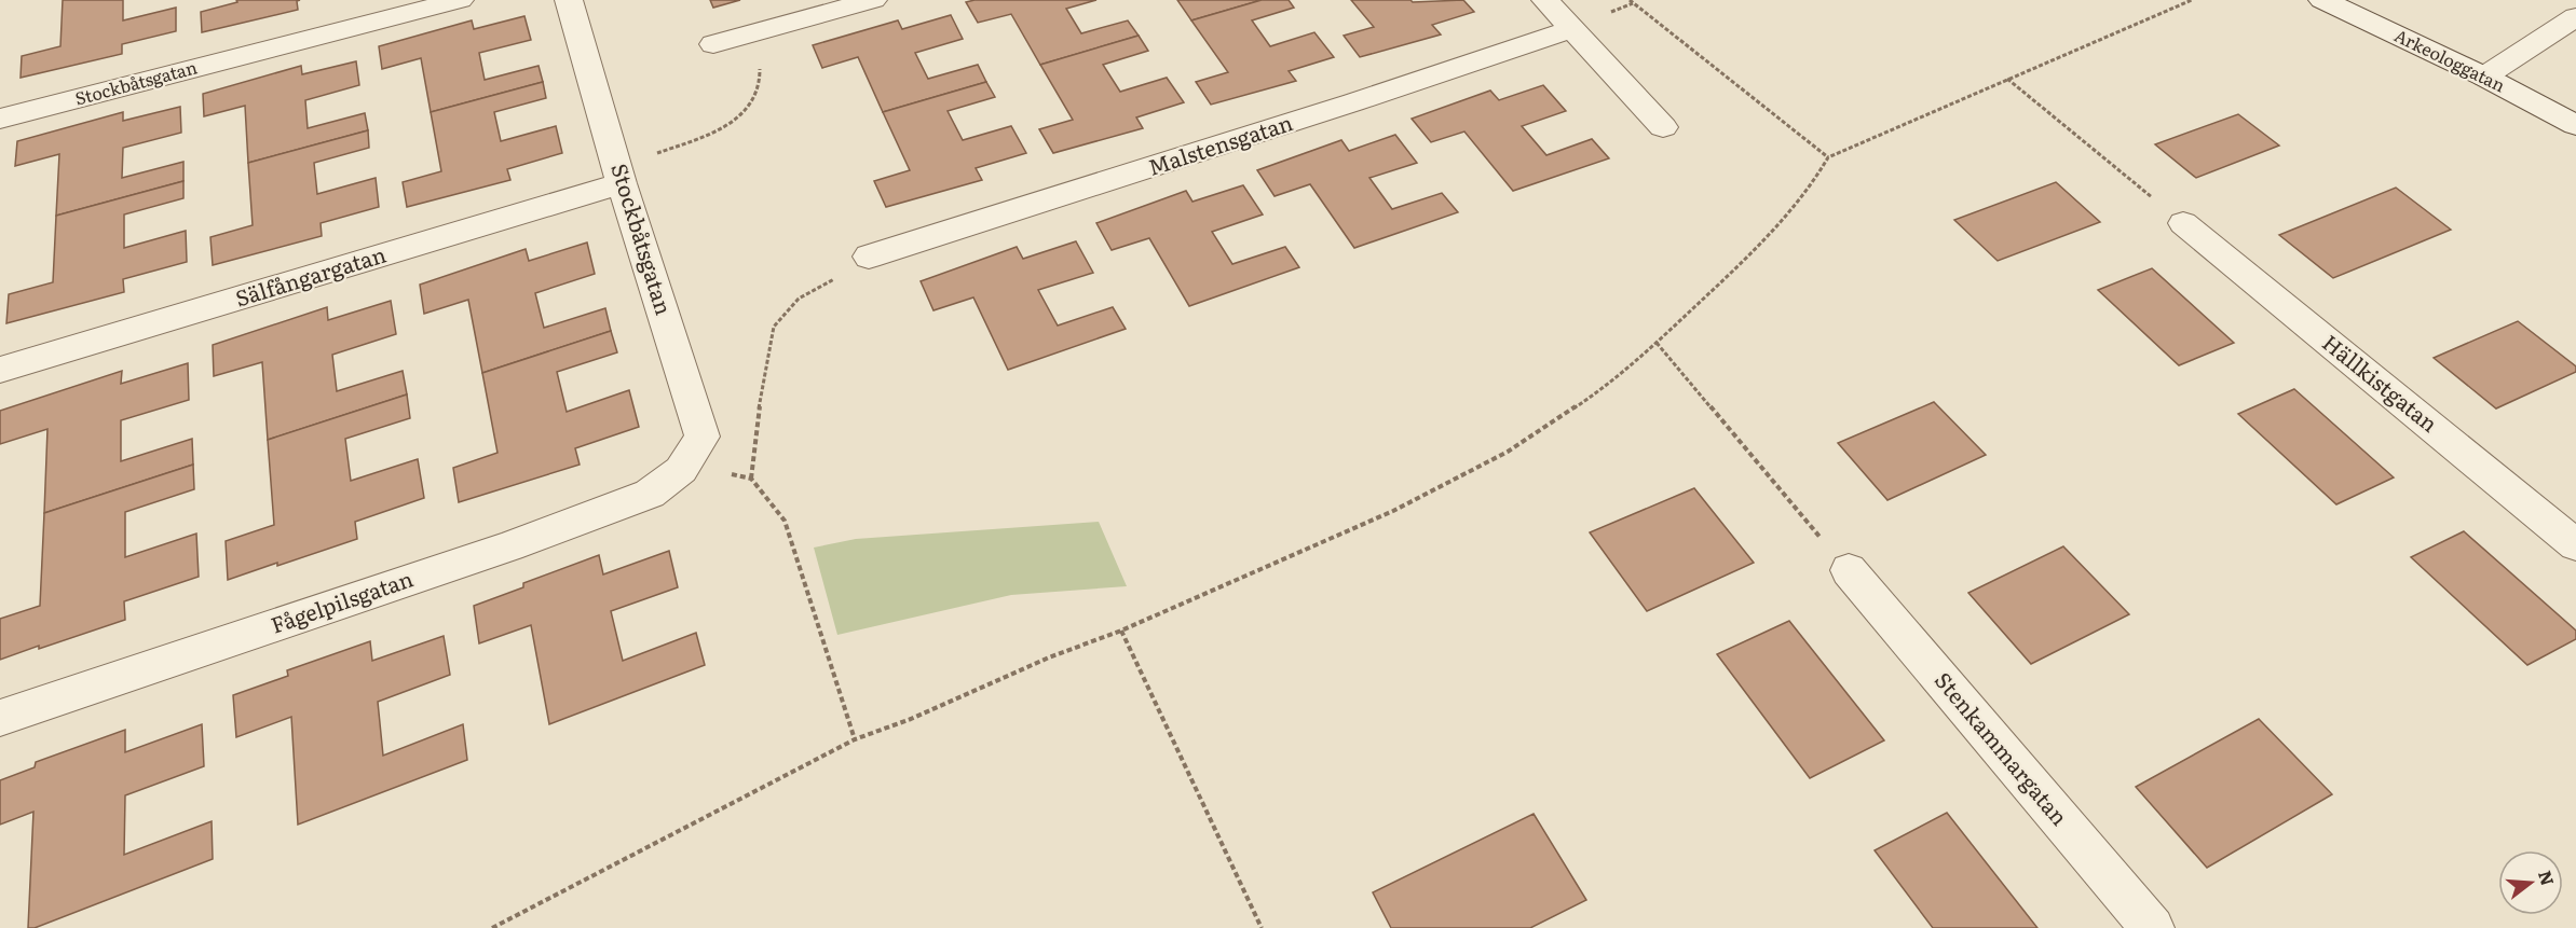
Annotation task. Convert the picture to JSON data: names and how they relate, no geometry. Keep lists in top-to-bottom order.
{
  "streets": {
    "street": [
      "Arkeologgatan",
      "Stockbåtsgatan",
      "Malstensgatan",
      "Sälfångargatan",
      "Hällkistgatan",
      "Fågelpilsgatan",
      "Stenkammargatan"
    ]
  },
  "crossings": [
    ["Stockbåtsgatan", "Sälfångargatan"],
    ["Stockbåtsgatan", "Fågelpilsgatan"]
  ],
  "north": "right"
}
